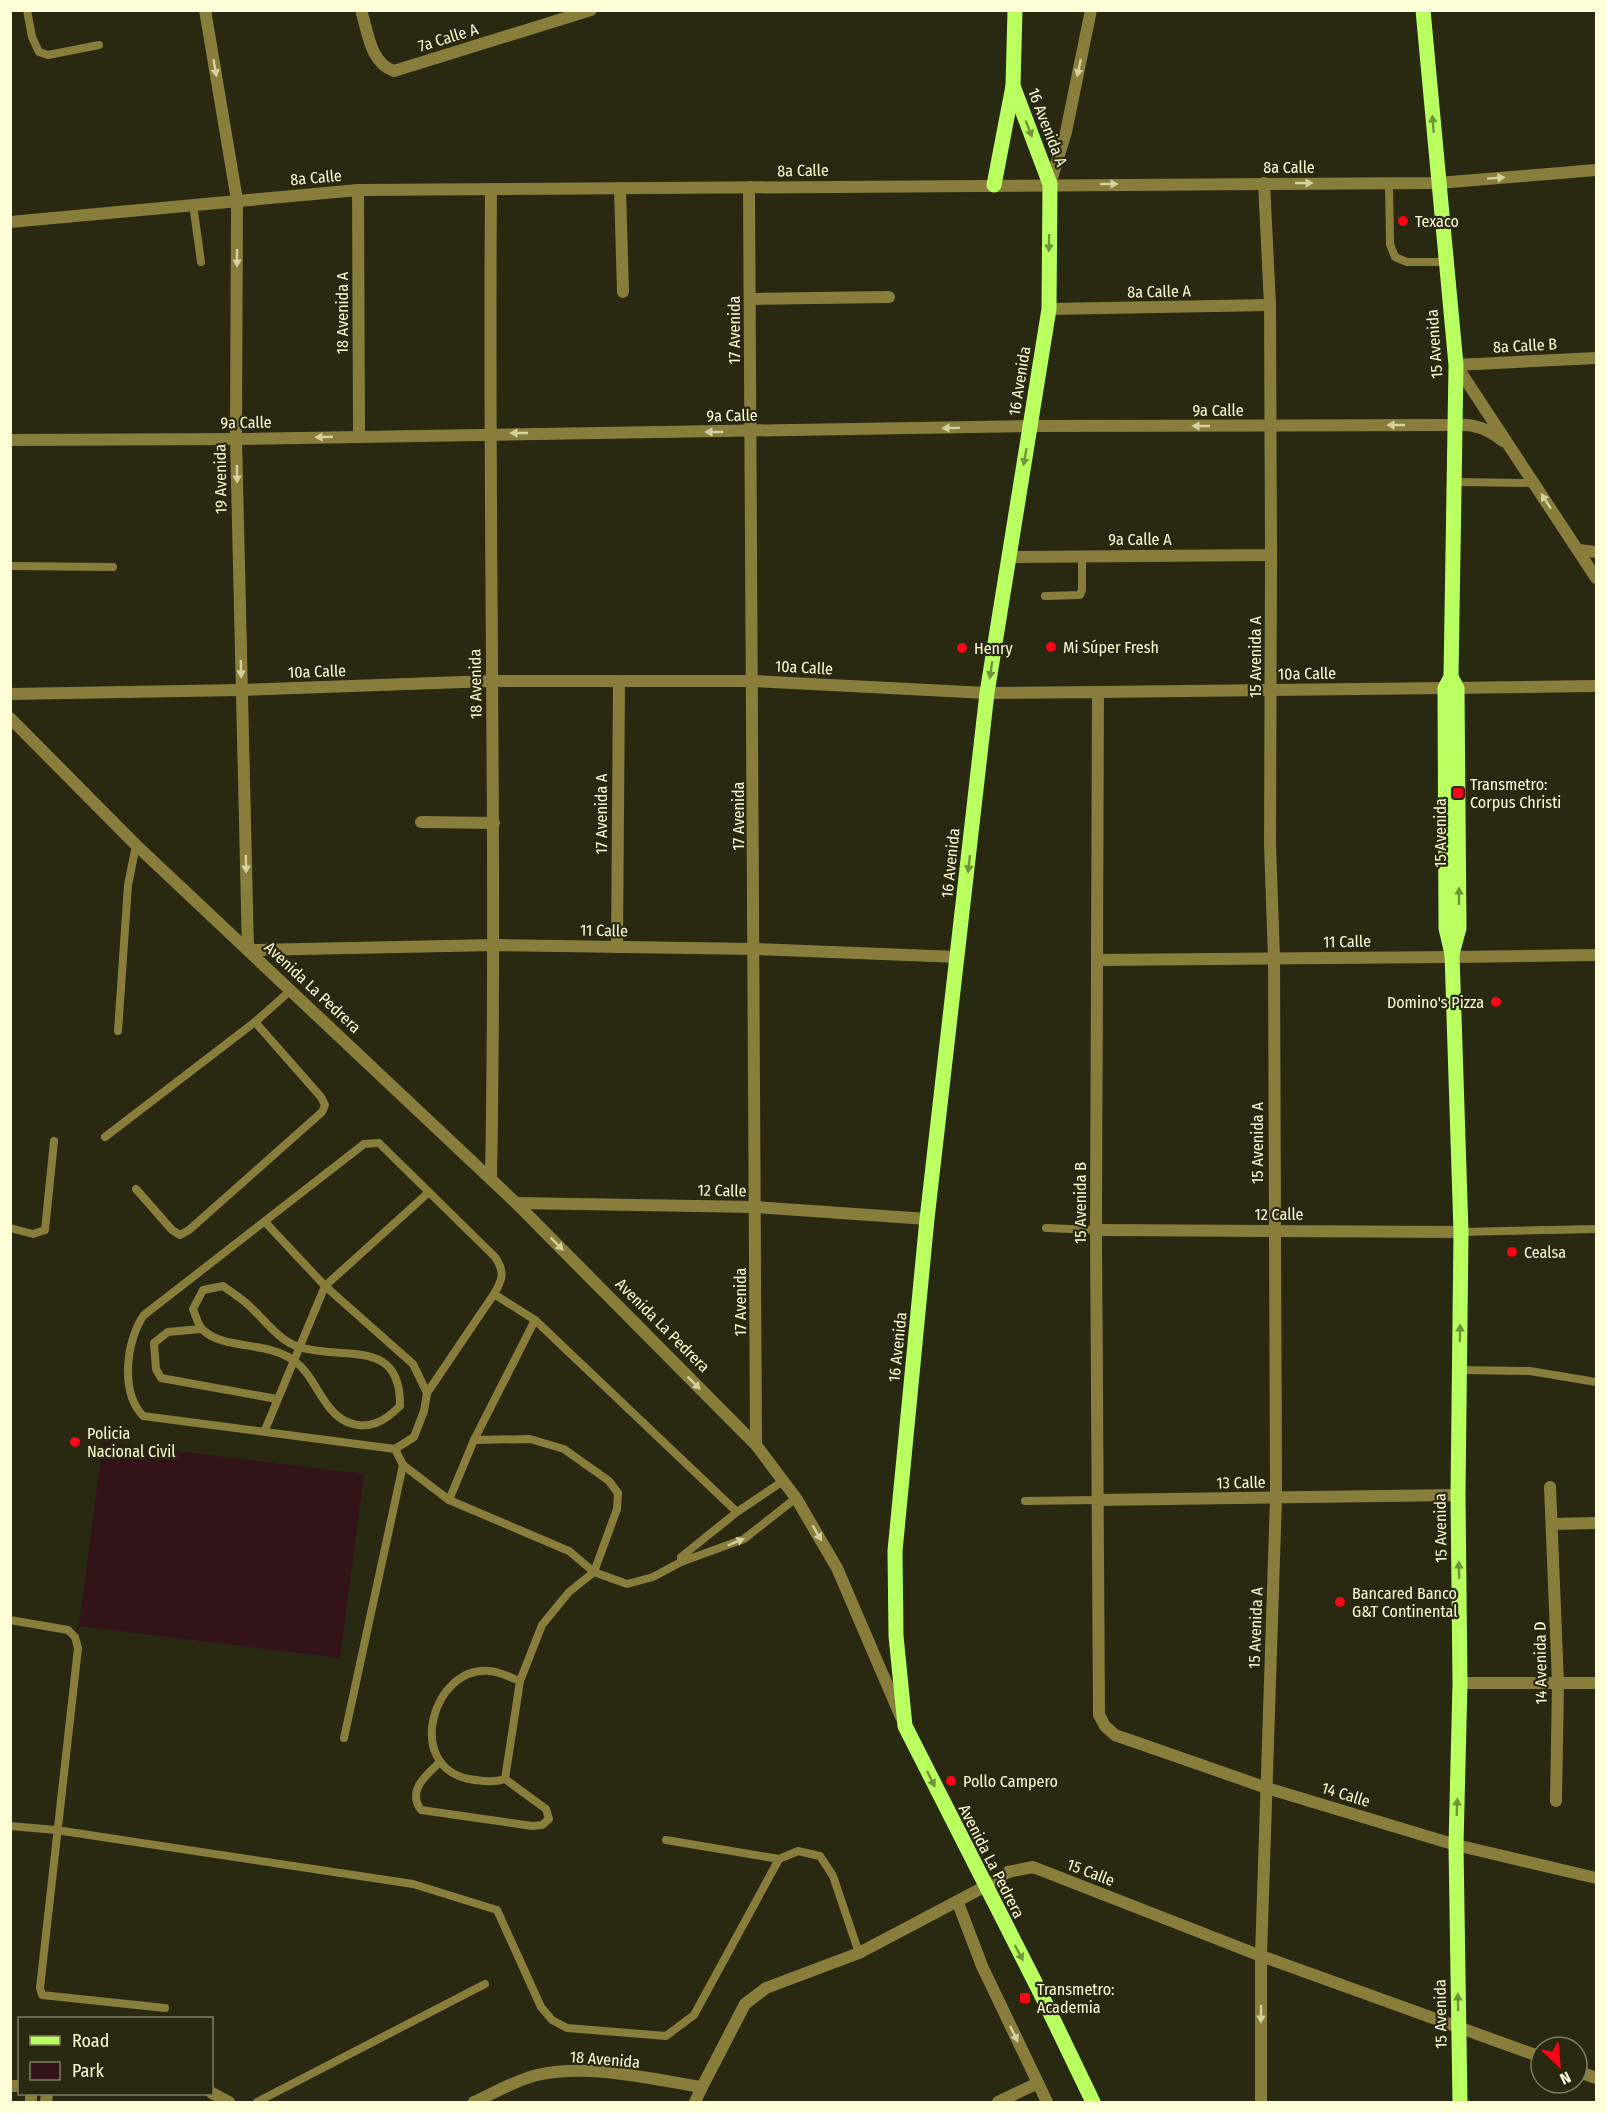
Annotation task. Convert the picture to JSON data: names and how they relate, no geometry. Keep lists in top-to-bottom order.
{
  "streets": {
    "main road": [
      "16 Avenida A",
      "15 Avenida",
      "16 Avenida",
      "Avenida La Pedrera"
    ],
    "street": [
      "7a Calle A",
      "8a Calle",
      "8a Calle A",
      "18 Avenida A",
      "17 Avenida",
      "8a Calle B",
      "9a Calle",
      "19 Avenida",
      "9a Calle A",
      "15 Avenida A",
      "10a Calle",
      "18 Avenida",
      "17 Avenida A",
      "11 Calle",
      "12 Calle",
      "15 Avenida B",
      "13 Calle",
      "14 Avenida D",
      "14 Calle",
      "15 Calle"
    ]
  },
  "crossings": [
    ["16 Avenida A", "8a Calle"],
    ["16 Avenida A", "16 Avenida"],
    ["8a Calle", "18 Avenida A"],
    ["8a Calle", "17 Avenida"],
    ["8a Calle", "15 Avenida"],
    ["8a Calle", "16 Avenida"],
    ["8a Calle", "19 Avenida"],
    ["8a Calle", "15 Avenida A"],
    ["8a Calle", "18 Avenida"],
    ["8a Calle A", "16 Avenida"],
    ["8a Calle A", "15 Avenida A"],
    ["18 Avenida A", "9a Calle"],
    ["17 Avenida", "9a Calle"],
    ["17 Avenida", "10a Calle"],
    ["17 Avenida", "11 Calle"],
    ["17 Avenida", "Avenida La Pedrera"],
    ["17 Avenida", "12 Calle"],
    ["15 Avenida", "8a Calle B"],
    ["15 Avenida", "9a Calle"],
    ["15 Avenida", "10a Calle"],
    ["15 Avenida", "11 Calle"],
    ["15 Avenida", "12 Calle"],
    ["15 Avenida", "13 Calle"],
    ["15 Avenida", "14 Calle"],
    ["15 Avenida", "15 Calle"],
    ["16 Avenida", "9a Calle"],
    ["16 Avenida", "9a Calle A"],
    ["16 Avenida", "10a Calle"],
    ["16 Avenida", "11 Calle"],
    ["16 Avenida", "Avenida La Pedrera"],
    ["16 Avenida", "12 Calle"],
    ["9a Calle", "19 Avenida"],
    ["9a Calle", "15 Avenida A"],
    ["9a Calle", "18 Avenida"],
    ["19 Avenida", "10a Calle"],
    ["19 Avenida", "11 Calle"],
    ["19 Avenida", "Avenida La Pedrera"],
    ["9a Calle A", "15 Avenida A"],
    ["15 Avenida A", "10a Calle"],
    ["15 Avenida A", "11 Calle"],
    ["15 Avenida A", "12 Calle"],
    ["15 Avenida A", "13 Calle"],
    ["15 Avenida A", "14 Calle"],
    ["15 Avenida A", "15 Calle"],
    ["10a Calle", "18 Avenida"],
    ["10a Calle", "17 Avenida A"],
    ["10a Calle", "15 Avenida B"],
    ["18 Avenida", "11 Calle"],
    ["18 Avenida", "Avenida La Pedrera"],
    ["18 Avenida", "15 Calle"],
    ["17 Avenida A", "11 Calle"],
    ["11 Calle", "Avenida La Pedrera"],
    ["11 Calle", "15 Avenida B"],
    ["Avenida La Pedrera", "12 Calle"],
    ["Avenida La Pedrera", "15 Calle"],
    ["12 Calle", "15 Avenida B"],
    ["15 Avenida B", "13 Calle"],
    ["15 Avenida B", "14 Calle"]
  ],
  "one_way": [
    "16 Avenida A",
    "15 Avenida",
    "16 Avenida",
    "9a Calle",
    "19 Avenida",
    "Avenida La Pedrera"
  ],
  "places": {
    "other": [
      "Texaco",
      "Mi Súper Fresh",
      "Henry",
      "Domino's Pizza",
      "Cealsa",
      "Policia Nacional Civil",
      "Bancared Banco G&T Continental",
      "Pollo Campero"
    ],
    "transit": ["Transmetro: Corpus Christi", "Transmetro: Academia"]
  },
  "legend": ["Road", "Park"],
  "north": "bottom right"
}
